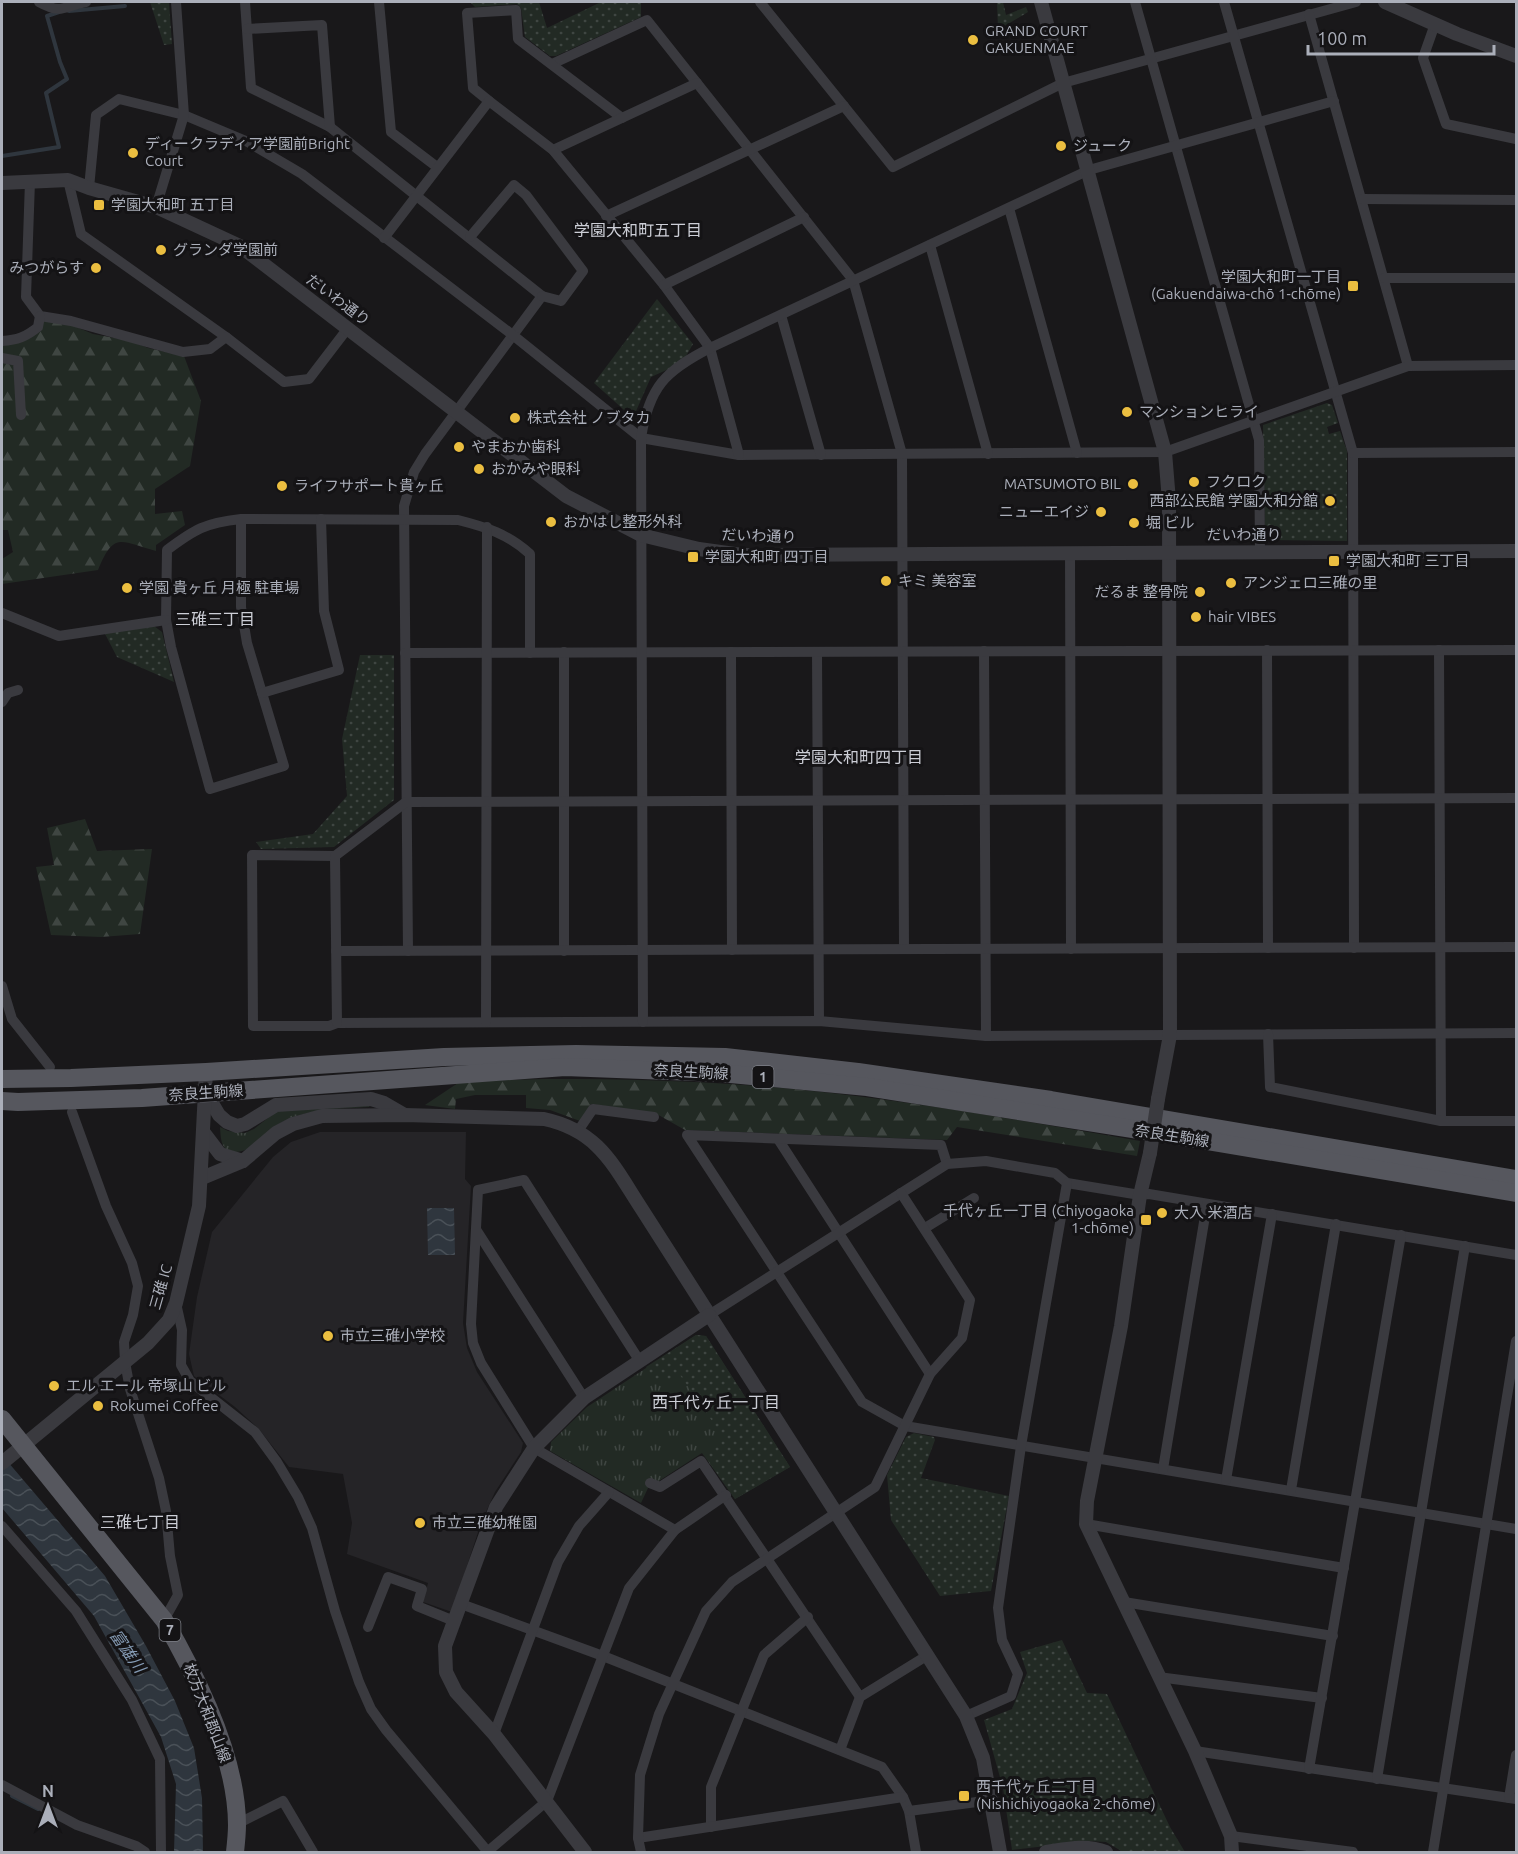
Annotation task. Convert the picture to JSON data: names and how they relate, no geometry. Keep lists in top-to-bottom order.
{
  "streets": {
    "main road": [
      "奈良生駒線",
      "1",
      "7",
      "枚方大和郡山線"
    ],
    "street": ["だいわ通り", "三碓 IC"]
  },
  "crossings": [
    ["奈良生駒線", "三碓 IC"],
    ["三碓 IC", "枚方大和郡山線"]
  ],
  "districts": [
    "学園大和町五丁目",
    "三碓三丁目",
    "学園大和町四丁目",
    "西千代ヶ丘一丁目",
    "三碓七丁目"
  ],
  "water": ["富雄川"],
  "places": {
    "other": [
      "GRAND COURT GAKUENMAE",
      "ジューク",
      "ディークラディア学園前Bright Court",
      "グランダ学園前",
      "みつがらす",
      "マンションヒライ",
      "株式会社 ノブタカ",
      "やまおか歯科",
      "おかみや眼科",
      "フクロク",
      "MATSUMOTO BIL",
      "ライフサポート貴ヶ丘",
      "西部公民館 学園大和分館",
      "ニューエイジ",
      "おかはし整形外科",
      "堀 ビル",
      "キミ 美容室",
      "アンジェロ三碓の里",
      "学園 貴ヶ丘 月極 駐車場",
      "だるま 整骨院",
      "hair VIBES",
      "大入 米酒店",
      "市立三碓小学校",
      "エル エール 帝塚山 ビル",
      "Rokumei Coffee",
      "市立三碓幼稚園"
    ],
    "transit": [
      "学園大和町 五丁目",
      "学園大和町一丁目 (Gakuendaiwa-chō 1-chōme)",
      "学園大和町 四丁目",
      "学園大和町 三丁目",
      "千代ヶ丘一丁目 (Chiyogaoka 1-chōme)",
      "西千代ヶ丘二丁目 (Nishichiyogaoka 2-chōme)"
    ]
  },
  "scale_bar": "100 m",
  "north": "top"
}
